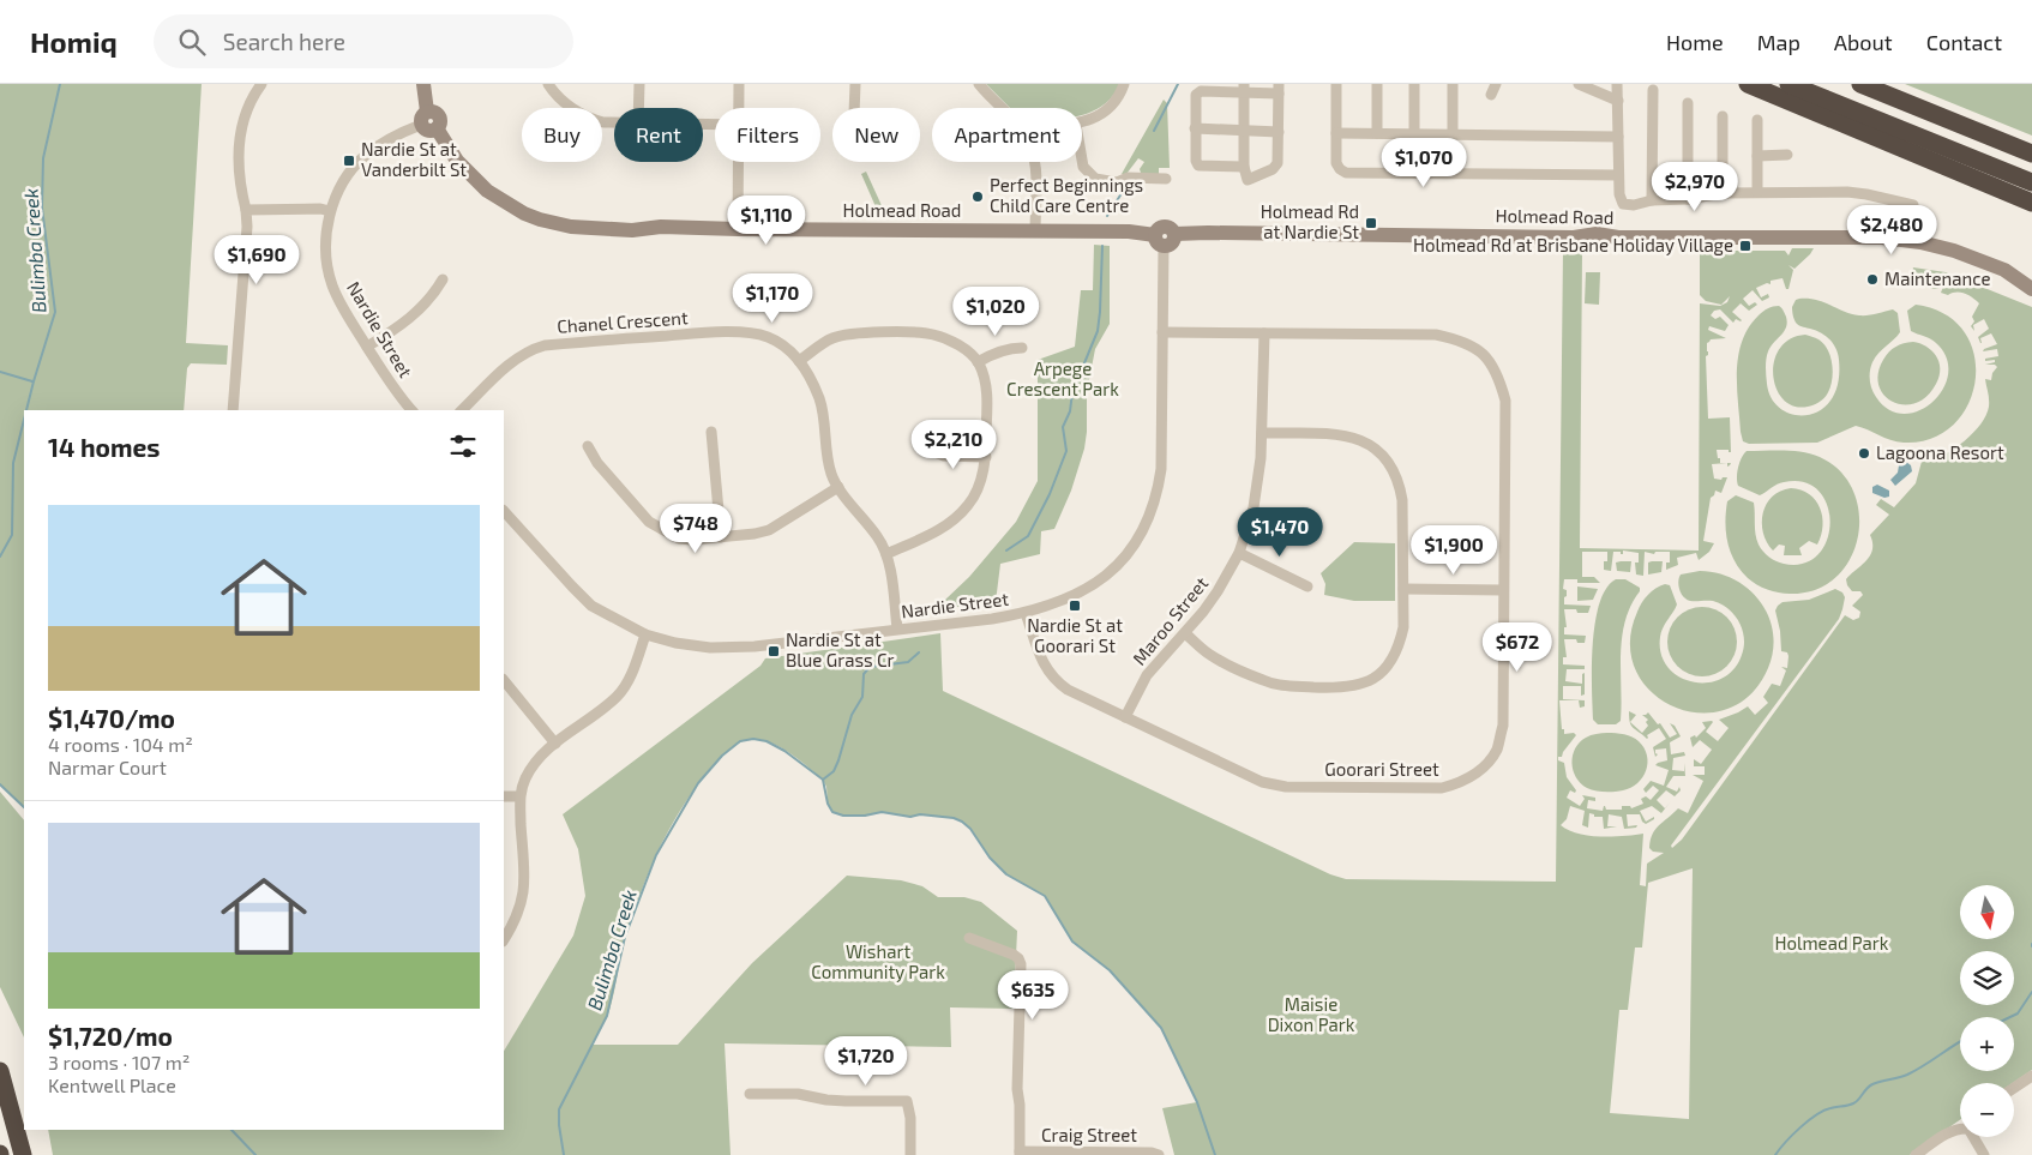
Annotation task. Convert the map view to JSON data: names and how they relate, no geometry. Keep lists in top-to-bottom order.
{
  "streets": {
    "street": [
      "Holmead Road",
      "Chanel Crescent",
      "Nardie Street",
      "Maroo Street",
      "Goorari Street",
      "Craig Street"
    ]
  },
  "crossings": [
    ["Holmead Road", "Nardie Street"],
    ["Chanel Crescent", "Nardie Street"],
    ["Nardie Street", "Goorari Street"],
    ["Maroo Street", "Goorari Street"]
  ],
  "water": ["Bulimba Creek"],
  "parks": [
    "Arpege Crescent Park",
    "Holmead Park",
    "Wishart Community Park",
    "Maisie Dixon Park"
  ],
  "places": {
    "transit": [
      "Nardie St at Vanderbilt St",
      "Holmead Rd at Nardie St",
      "Holmead Rd at Brisbane Holiday Village",
      "Nardie St at Goorari St",
      "Nardie St at Blue Grass Cr"
    ],
    "other": ["Perfect Beginnings Child Care Centre", "Maintenance", "Lagoona Resort"]
  },
  "north": "bottom",
  "page": {
    "header": "Homiq",
    "search": "Search here",
    "nav": [
      "Home",
      "Map",
      "About",
      "Contact"
    ],
    "chip": [
      "Buy",
      "Rent",
      "Filters",
      "New",
      "Apartment"
    ],
    "price": [
      "$1,070",
      "$2,970",
      "$1,110",
      "$2,480",
      "$1,690",
      "$1,170",
      "$1,020",
      "$2,210",
      "$748",
      "$1,470",
      "$1,900",
      "$672",
      "$635",
      "$1,720"
    ],
    "heading": "14 homes",
    "list": [
      {
        "name": "$1,470/mo",
        "note": "4 rooms · 104 m² · Narmar Court"
      },
      {
        "name": "$1,720/mo",
        "note": "3 rooms · 107 m² · Kentwell Place"
      }
    ],
    "map_buttons": ["+", "−"]
  }
}
